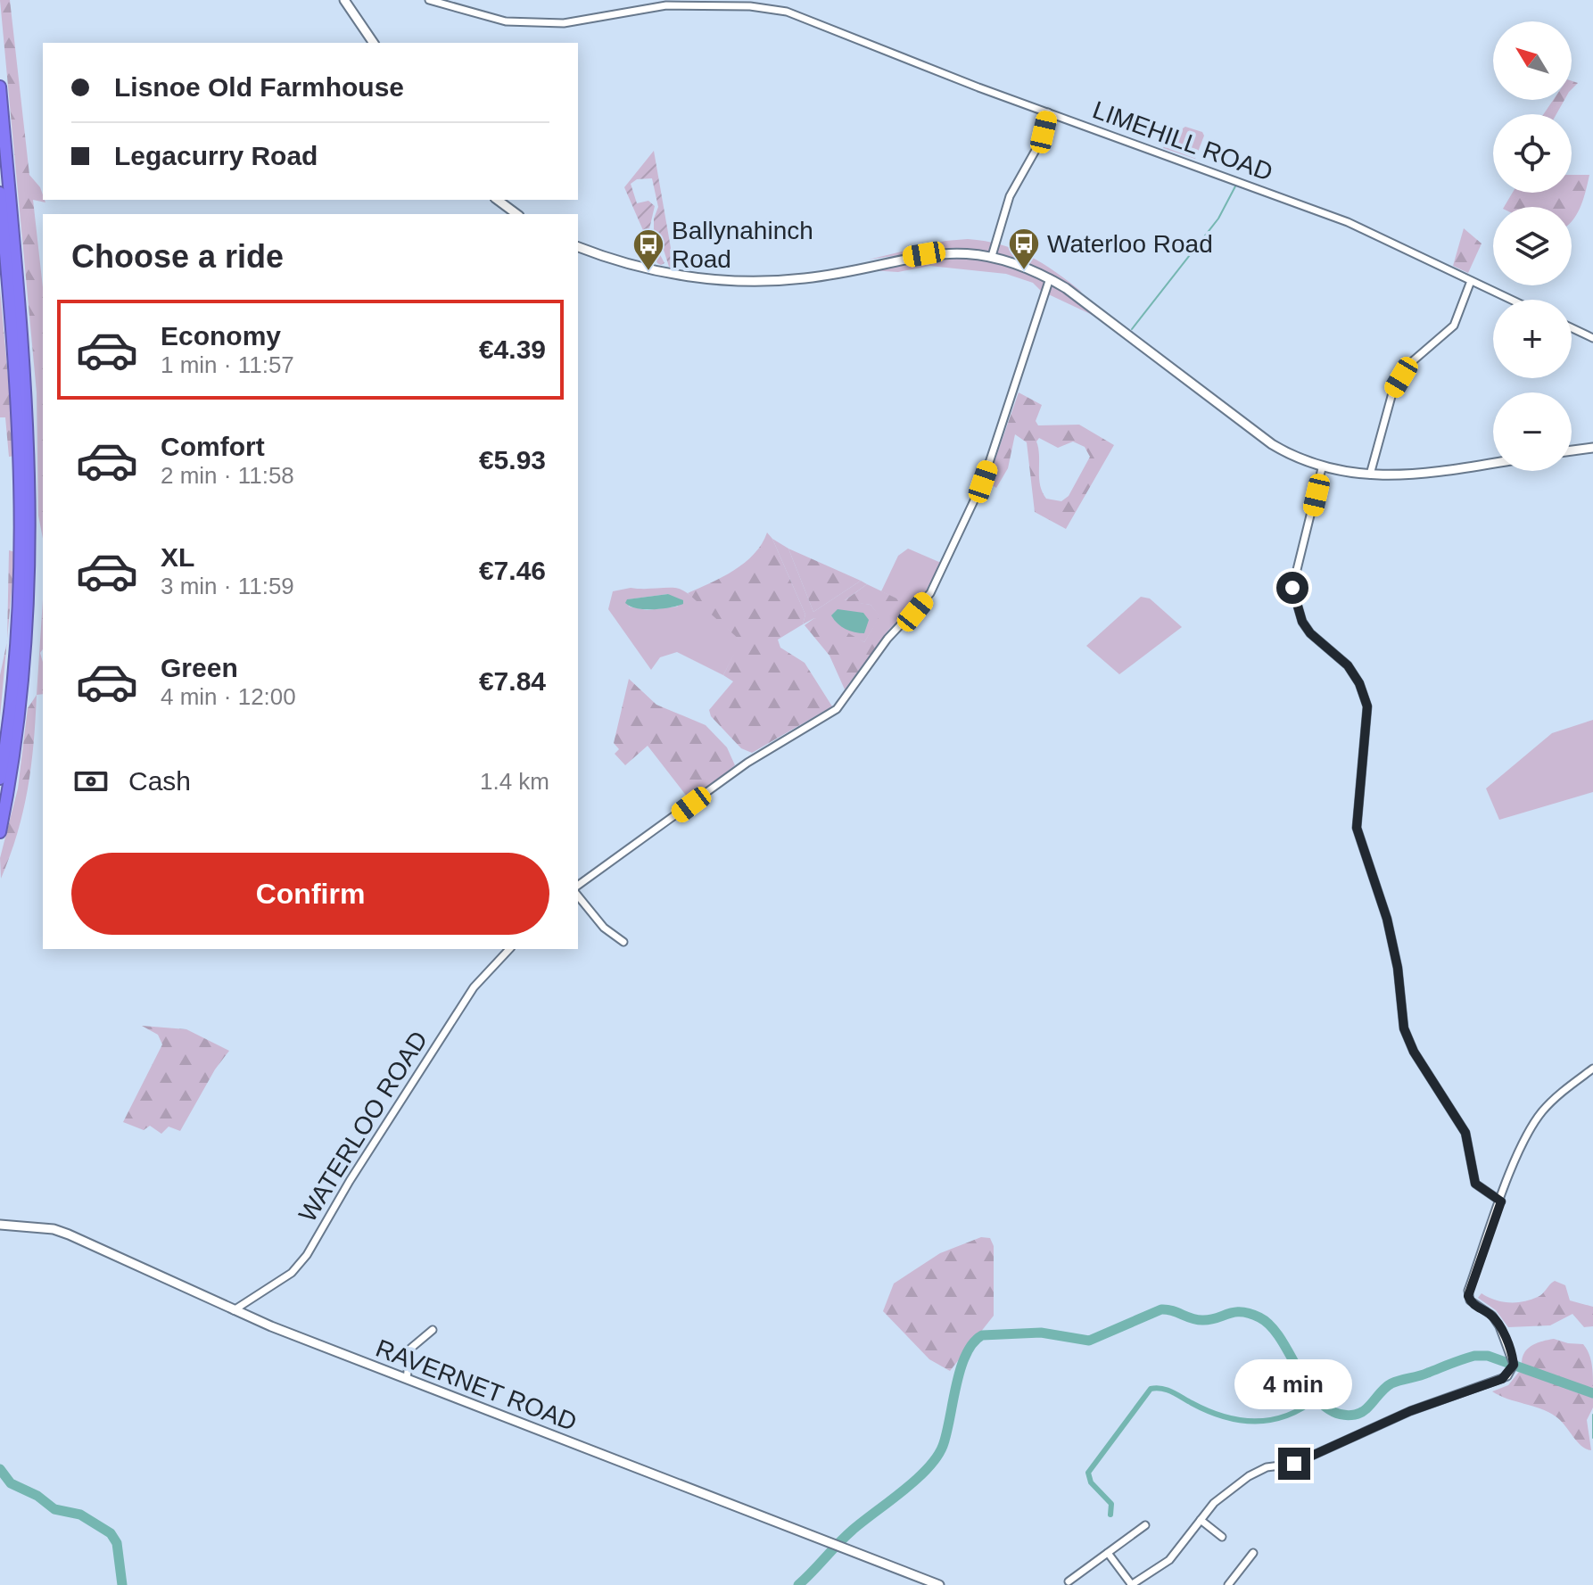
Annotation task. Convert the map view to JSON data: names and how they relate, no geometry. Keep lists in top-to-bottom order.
{
  "streets": {
    "street": ["LIMEHILL ROAD", "WATERLOO ROAD", "RAVERNET ROAD"]
  },
  "crossings": [
    ["WATERLOO ROAD", "RAVERNET ROAD"]
  ],
  "places": {
    "bus stop": ["Waterloo Road", "Ballynahinch Road"]
  },
  "north": "top left",
  "page": {
    "map_buttons": ["+", "−"],
    "banner": ["Lisnoe Old Farmhouse", "Legacurry Road"],
    "heading": "Choose a ride",
    "list": [
      {
        "name": "Economy",
        "note": "1 min · 11:57",
        "value": "€4.39"
      },
      {
        "name": "Comfort",
        "note": "2 min · 11:58",
        "value": "€5.93"
      },
      {
        "name": "XL",
        "note": "3 min · 11:59",
        "value": "€7.46"
      },
      {
        "name": "Green",
        "note": "4 min · 12:00",
        "value": "€7.84"
      }
    ],
    "pay": ["Cash", "1.4 km"],
    "buttons": "Confirm",
    "bubble": "4 min"
  }
}
